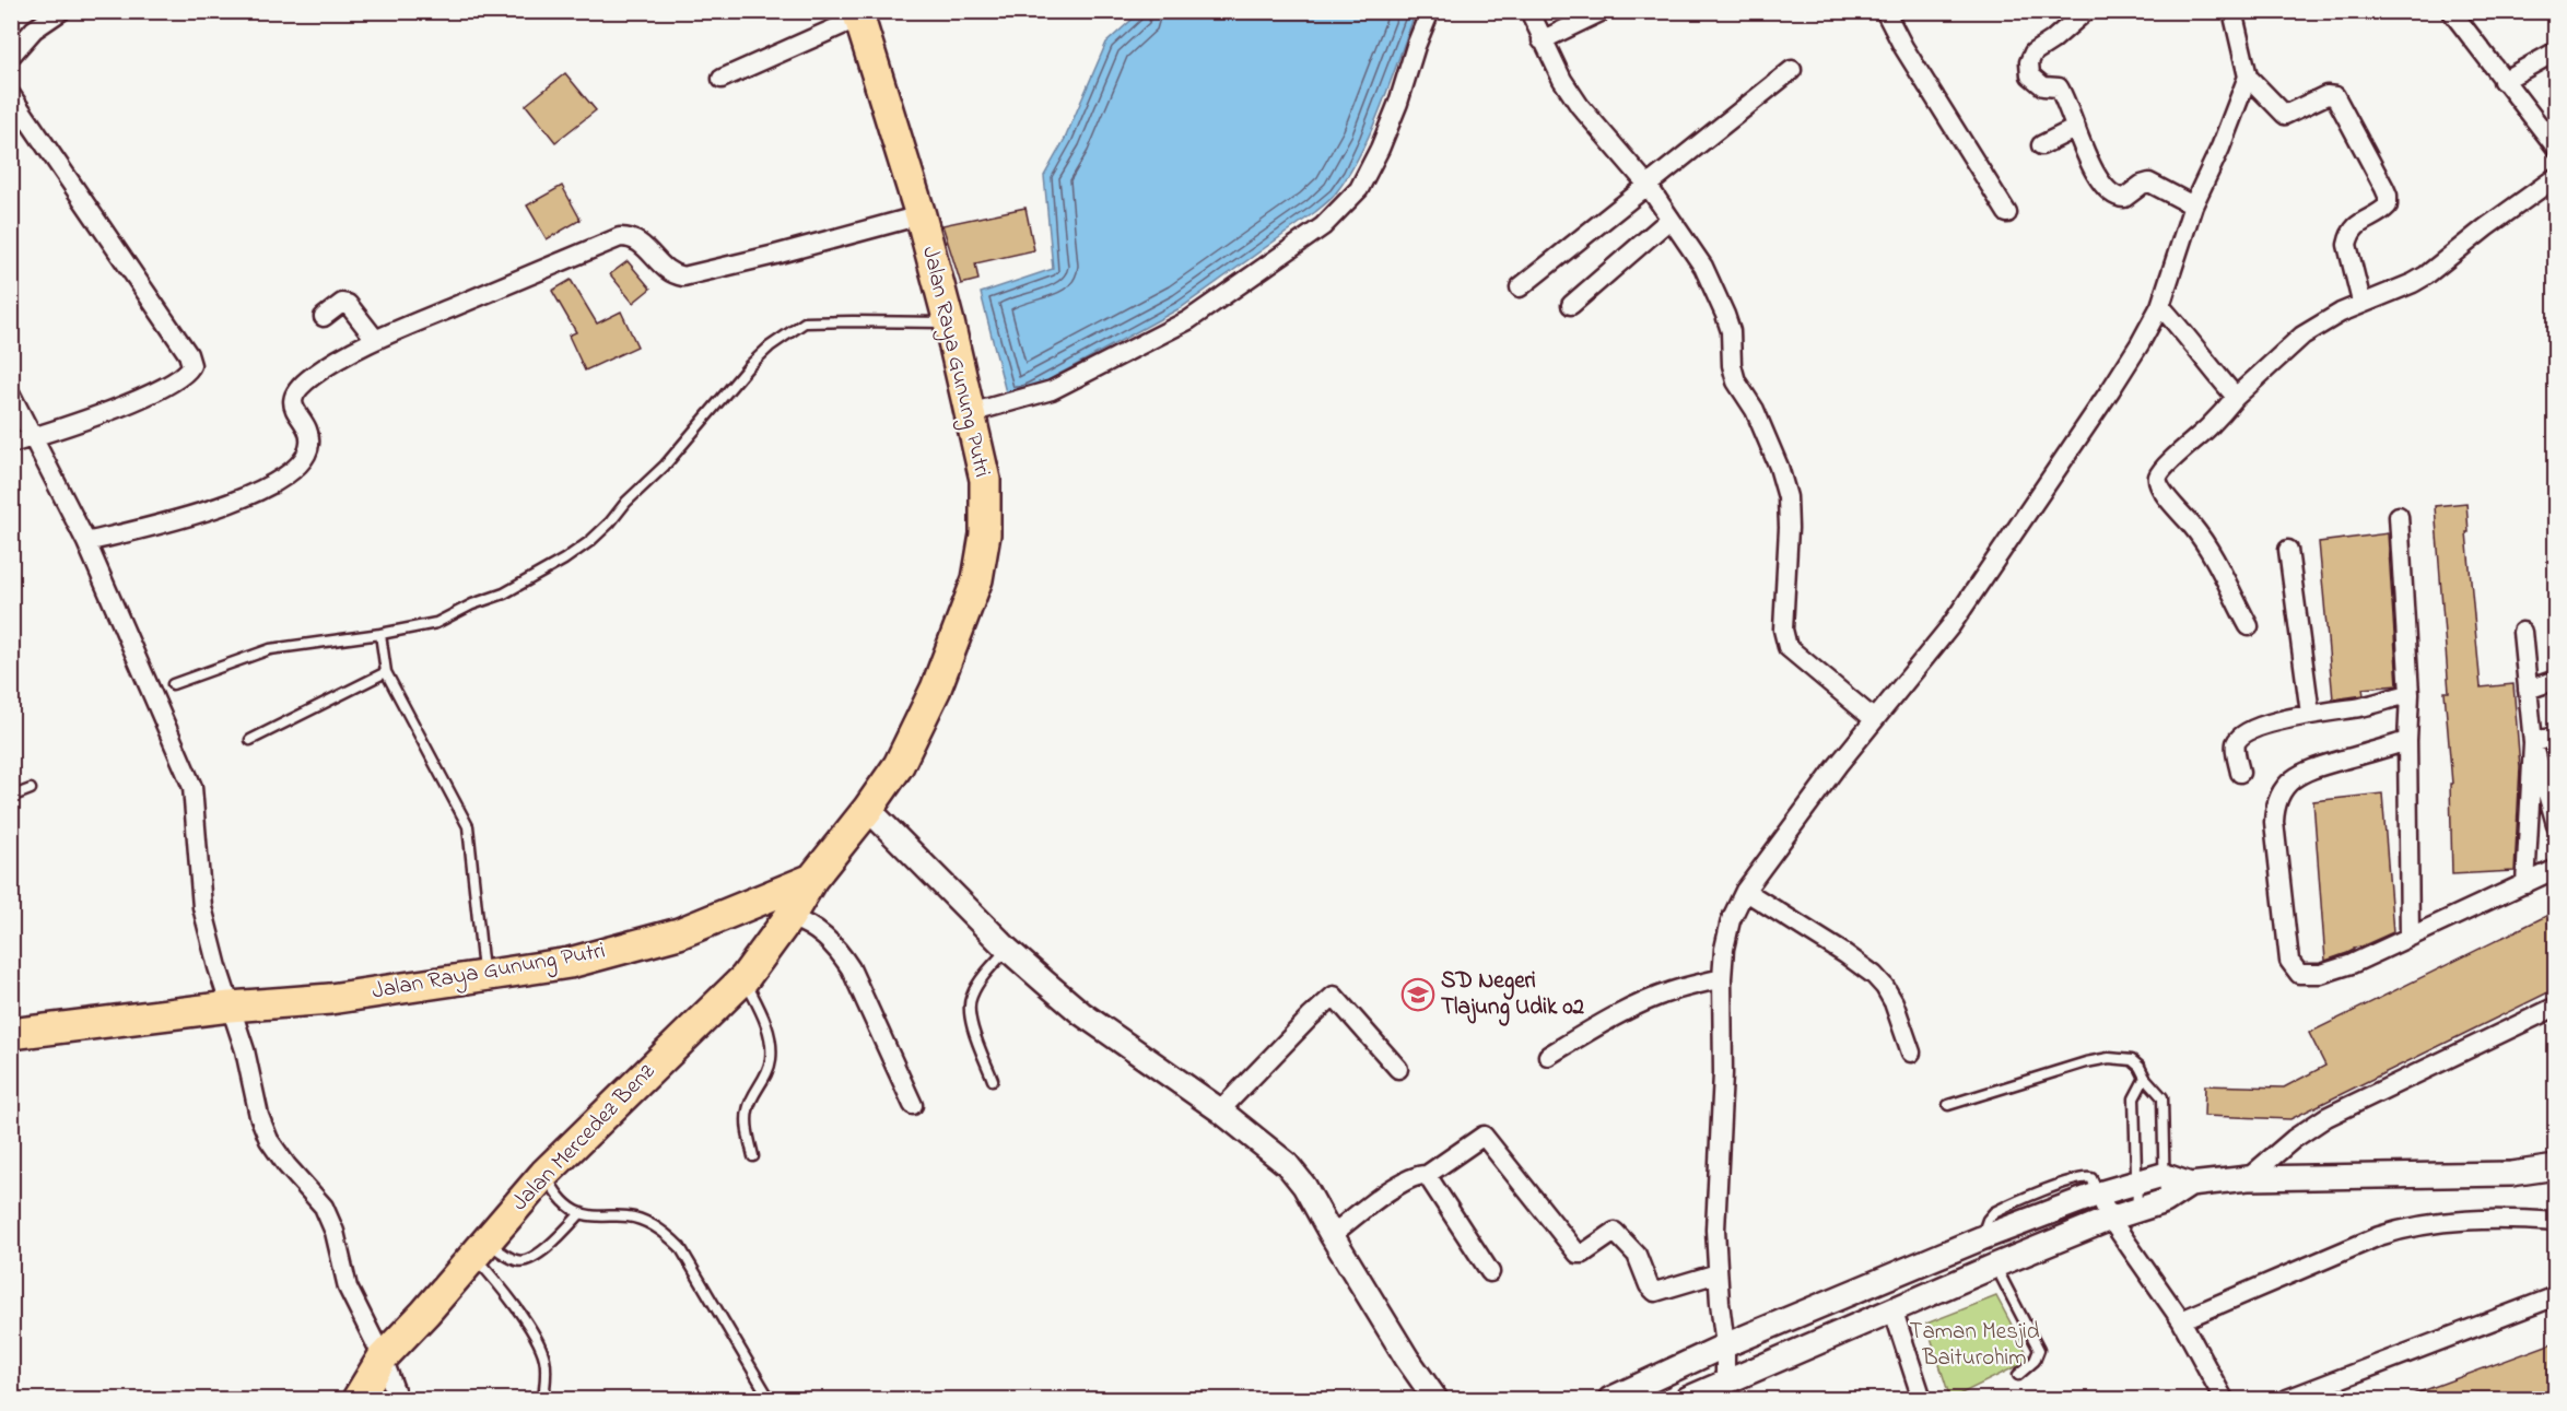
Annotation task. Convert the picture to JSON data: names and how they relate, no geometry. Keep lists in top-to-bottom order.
{
  "streets": {
    "main road": ["Jalan Raya Gunung Putri", "Jalan Mercedez Benz"]
  },
  "crossings": [
    ["Jalan Raya Gunung Putri", "Jalan Mercedez Benz"]
  ],
  "parks": ["Taman Mesjid Baiturohim"],
  "places": {
    "school or university": ["SD Negeri Tlajung Udik 02"]
  }
}
